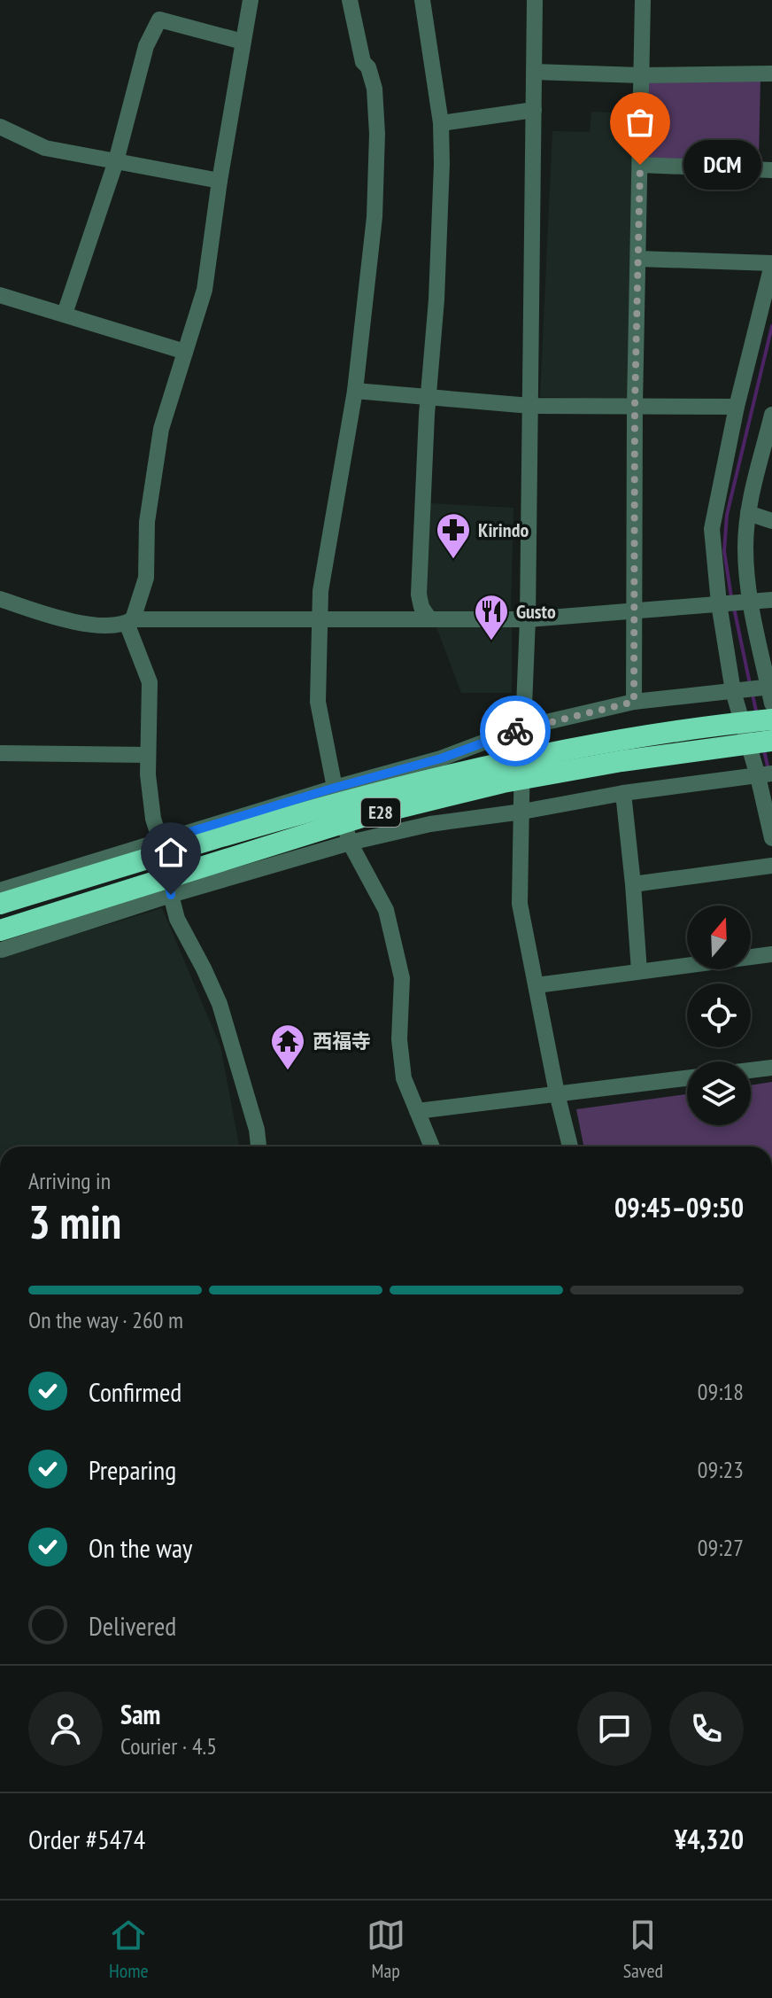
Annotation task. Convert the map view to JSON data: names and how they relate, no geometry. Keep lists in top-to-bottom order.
{
  "streets": {
    "highway": ["E28"]
  },
  "places": {
    "other": ["DCM"],
    "pharmacy": ["Kirindo"],
    "restaurant": ["Gusto"],
    "temple": ["西福寺"]
  },
  "north": "top",
  "page": {
    "bubble": "DCM",
    "heading": ["3 min", "Arriving in", "09:45–09:50"],
    "panel": [
      "Sam",
      "Courier · 4.5",
      "Order #5474",
      "¥4,320"
    ],
    "bar": "On the way · 260 m",
    "list": [
      ["Confirmed", "09:18"],
      ["Preparing", "09:23"],
      ["On the way", "09:27"],
      "Delivered"
    ],
    "tabs": ["Home", "Map", "Saved"]
  }
}
